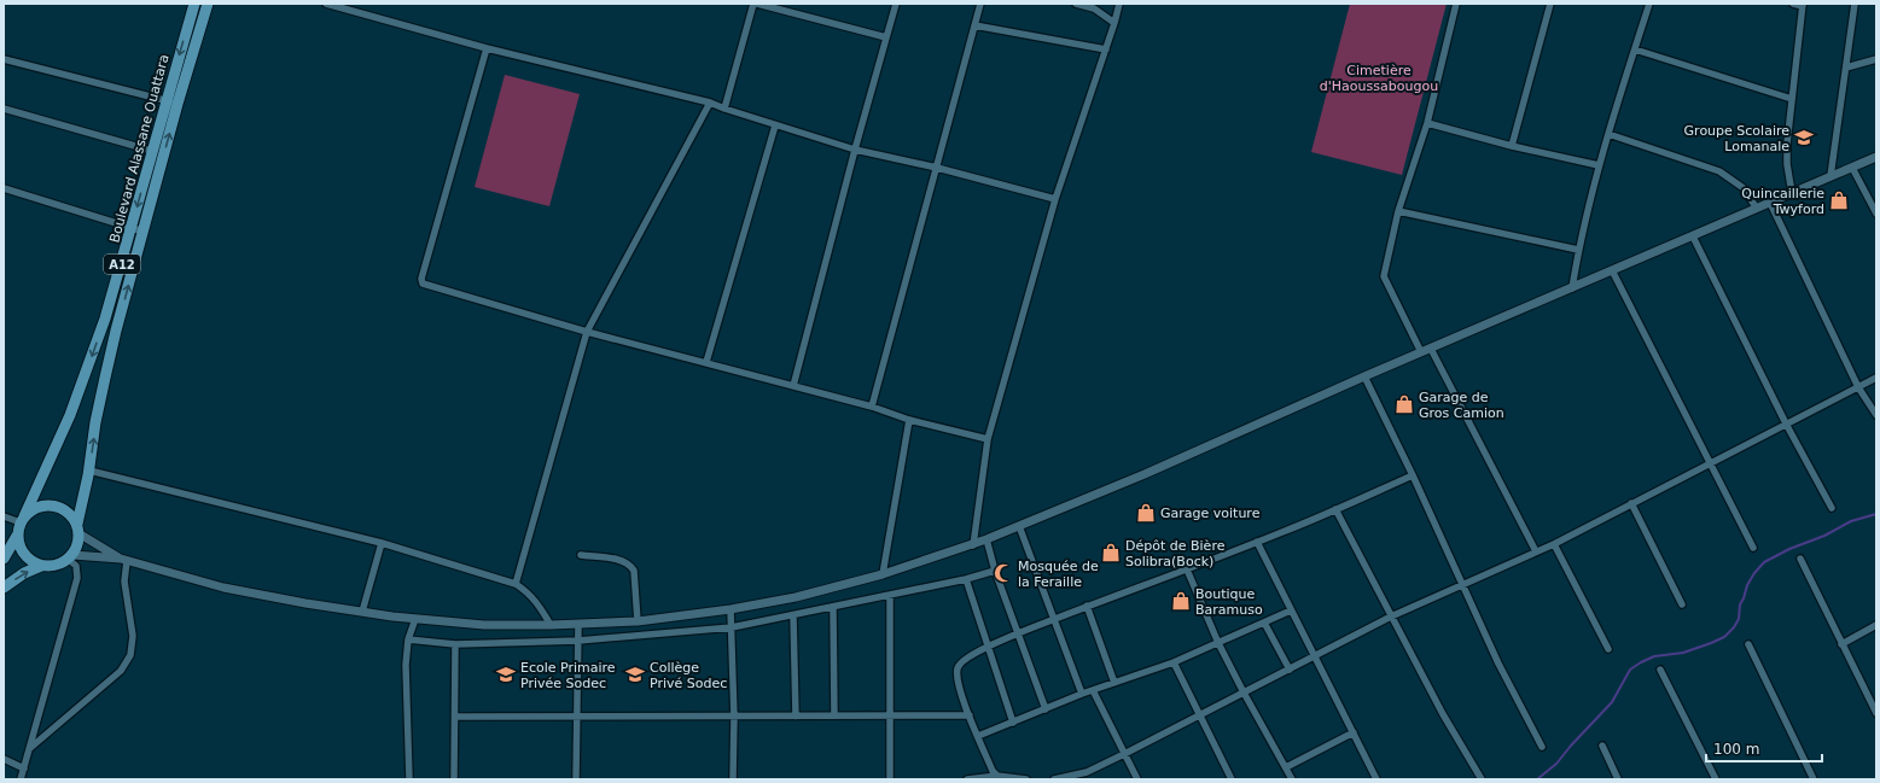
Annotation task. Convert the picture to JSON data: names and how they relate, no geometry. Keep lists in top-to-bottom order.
{
  "streets": {
    "main road": ["Boulevard Alassane Ouattara", "A12"]
  },
  "parks": ["Cimetière d'Haoussabougou"],
  "places": {
    "school or university": ["Groupe Scolaire Lomanale", "Ecole Primaire Privée Sodec", "Collège Privé Sodec"],
    "shop": [
      "Quincaillerie Twyford",
      "Garage de Gros Camion",
      "Garage voiture",
      "Dépôt de Bière Solibra(Bock)",
      "Boutique Baramuso"
    ],
    "mosque": ["Mosquée de la Feraille"]
  },
  "scale_bar": "100 m"
}
